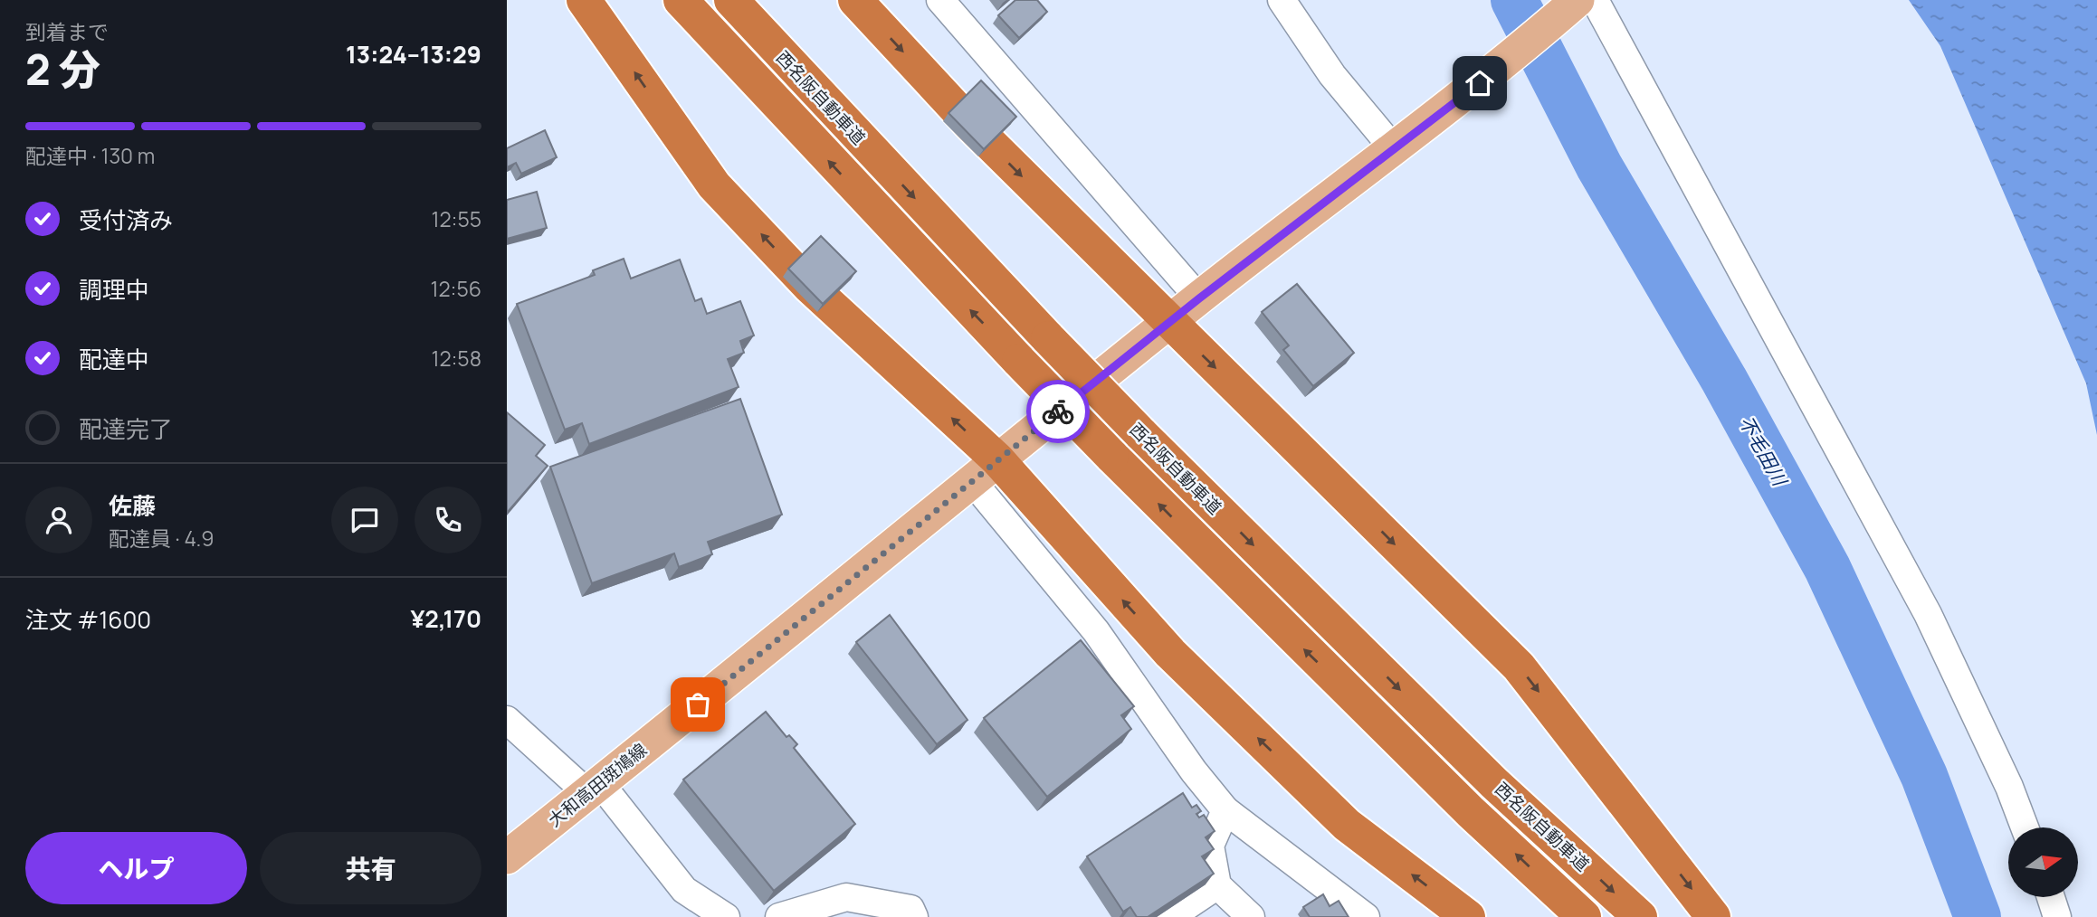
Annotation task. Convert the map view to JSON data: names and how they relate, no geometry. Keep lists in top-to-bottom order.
{
  "streets": {
    "highway": ["西名阪自動車道"],
    "main road": ["大和高田斑鳩線"]
  },
  "water": ["不毛田川"],
  "north": "right",
  "page": {
    "heading": ["2 分", "到着まで", "13:24–13:29"],
    "panel": [
      "佐藤",
      "配達員 · 4.9",
      "注文 #1600",
      "¥2,170"
    ],
    "bar": "配達中 · 130 m",
    "list": [
      ["受付済み", "12:55"],
      ["調理中", "12:56"],
      ["配達中", "12:58"],
      "配達完了"
    ],
    "buttons": ["ヘルプ", "共有"]
  }
}
